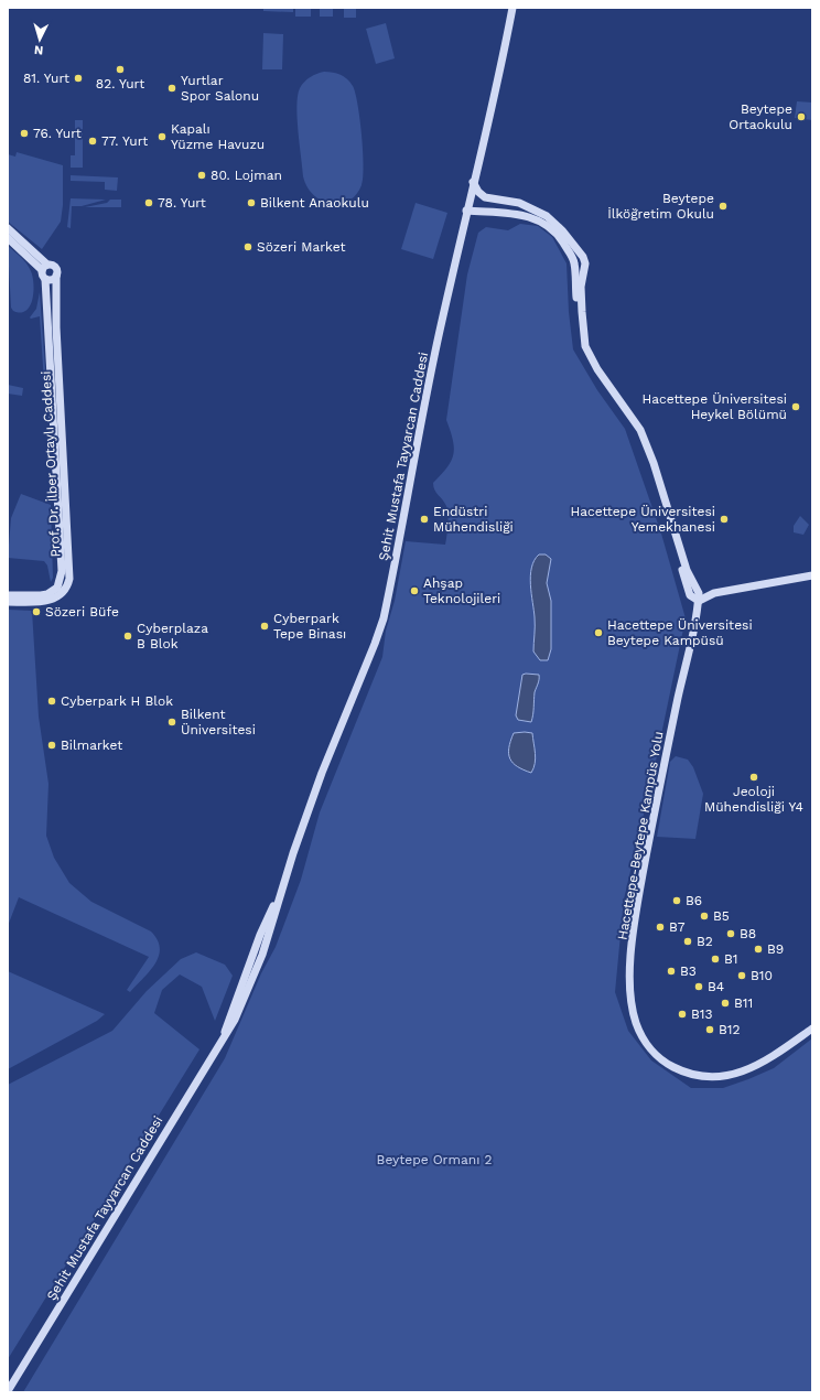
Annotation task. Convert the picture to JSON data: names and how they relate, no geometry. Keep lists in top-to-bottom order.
{
  "streets": {
    "street": ["Şehit Mustafa Tayyarcan Caddesi", "Prof. Dr. İlber Ortaylı Caddesi", "Hacettepe-Beytepe Kampüs Yolu"]
  },
  "parks": ["Beytepe Ormanı 2"],
  "places": [
    "82. Yurt",
    "81. Yurt",
    "Yurtlar Spor Salonu",
    "Beytepe Ortaokulu",
    "76. Yurt",
    "Kapalı Yüzme Havuzu",
    "77. Yurt",
    "80. Lojman",
    "78. Yurt",
    "Bilkent Anaokulu",
    "Beytepe İlköğretim Okulu",
    "Sözeri Market",
    "Hacettepe Üniversitesi Heykel Bölümü",
    "Endüstri Mühendisliği",
    "Hacettepe Üniversitesi Yemekhanesi",
    "Ahşap Teknolojileri",
    "Sözeri Büfe",
    "Cyberpark Tepe Binası",
    "Hacettepe Üniversitesi Beytepe Kampüsü",
    "Cyberplaza B Blok",
    "Cyberpark H Blok",
    "Bilkent Üniversitesi",
    "Bilmarket",
    "Jeoloji Mühendisliği Y4",
    "B6",
    "B5",
    "B7",
    "B8",
    "B2",
    "B9",
    "B1",
    "B3",
    "B10",
    "B4",
    "B11",
    "B13",
    "B12"
  ],
  "north": "bottom"
}
